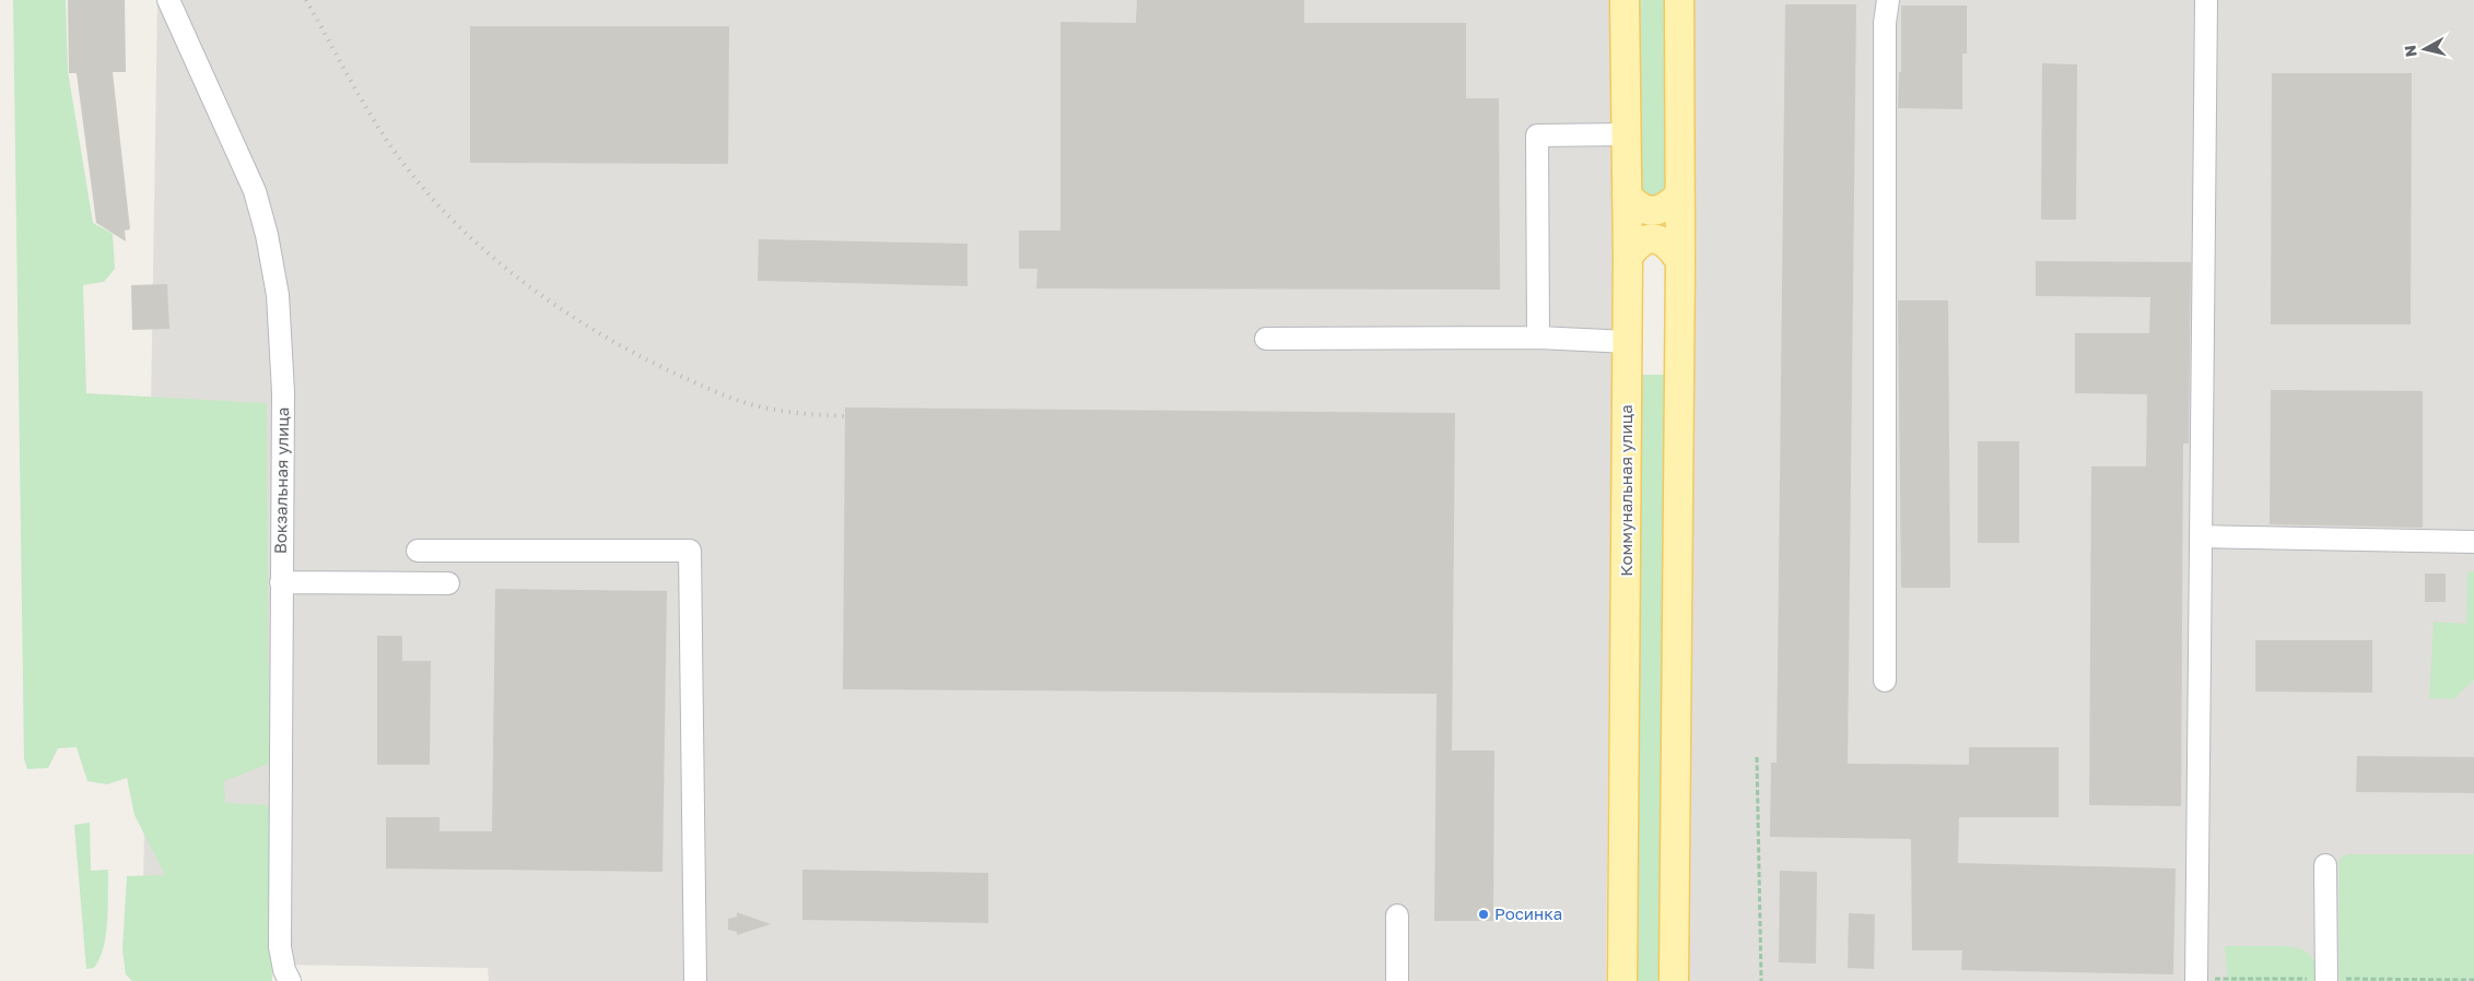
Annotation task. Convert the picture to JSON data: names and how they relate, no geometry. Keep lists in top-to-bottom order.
{
  "streets": {
    "main road": ["Коммунальная улица"],
    "street": ["Вокзальная улица"]
  },
  "places": ["Росинка"],
  "north": "left"
}
